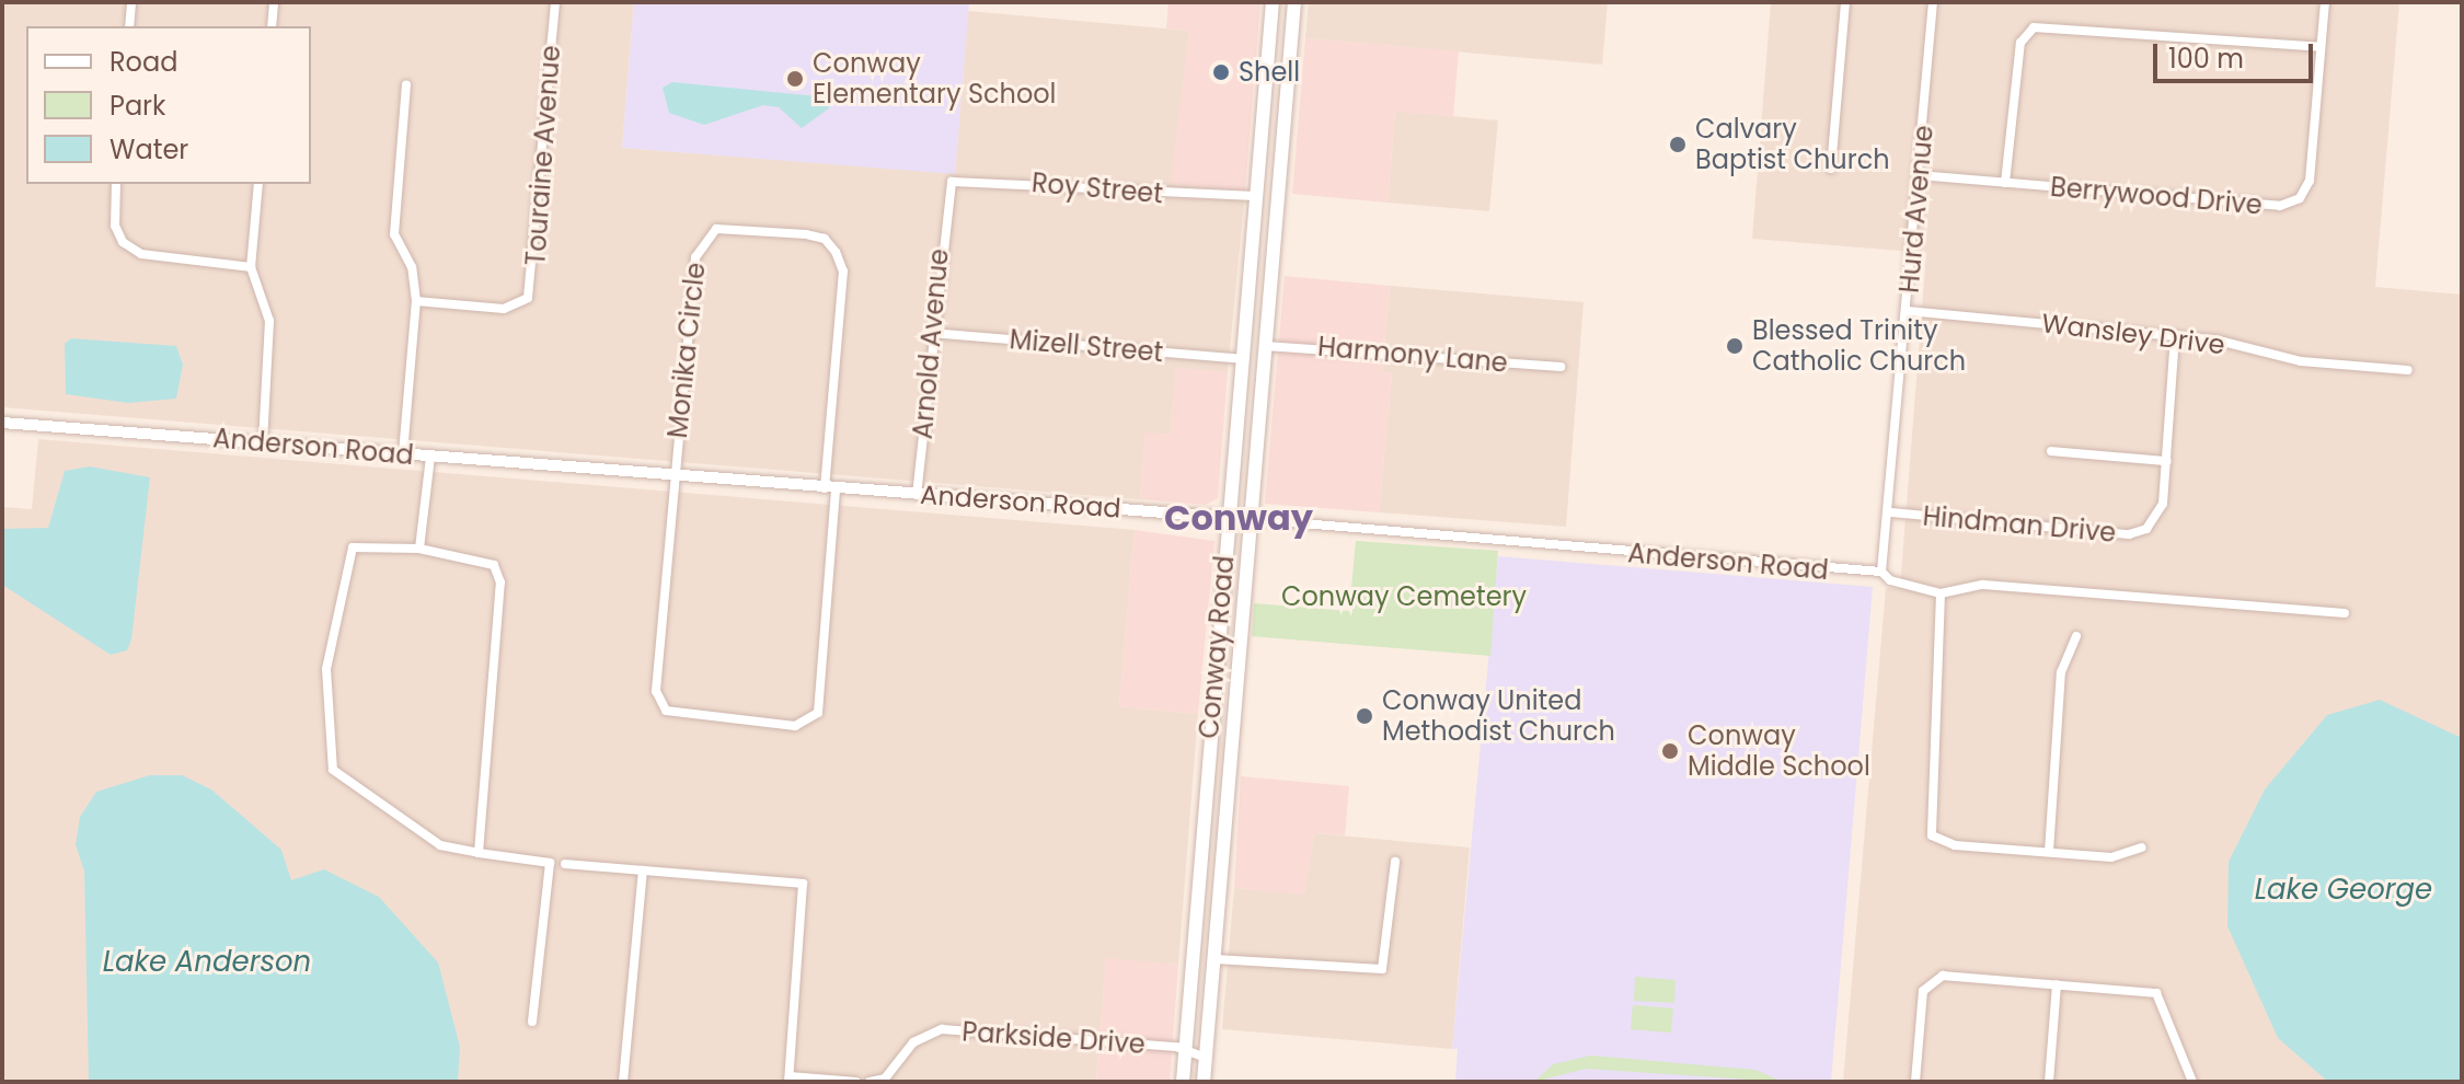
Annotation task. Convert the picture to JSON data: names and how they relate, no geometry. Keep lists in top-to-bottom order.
{
  "streets": {
    "main road": ["Conway Road"],
    "street": [
      "Touraine Avenue",
      "Roy Street",
      "Berrywood Drive",
      "Hurd Avenue",
      "Wansley Drive",
      "Arnold Avenue",
      "Mizell Street",
      "Monika Circle",
      "Harmony Lane",
      "Anderson Road",
      "Hindman Drive",
      "Parkside Drive"
    ]
  },
  "crossings": [
    ["Roy Street", "Arnold Avenue"],
    ["Roy Street", "Conway Road"],
    ["Berrywood Drive", "Hurd Avenue"],
    ["Hurd Avenue", "Wansley Drive"],
    ["Hurd Avenue", "Anderson Road"],
    ["Hurd Avenue", "Hindman Drive"],
    ["Arnold Avenue", "Mizell Street"],
    ["Arnold Avenue", "Anderson Road"],
    ["Mizell Street", "Conway Road"],
    ["Monika Circle", "Anderson Road"],
    ["Harmony Lane", "Conway Road"],
    ["Anderson Road", "Conway Road"],
    ["Conway Road", "Parkside Drive"]
  ],
  "districts": ["Conway"],
  "water": ["Lake George", "Lake Anderson"],
  "parks": ["Conway Cemetery"],
  "places": [
    "Shell",
    "Conway Elementary School",
    "Calvary Baptist Church",
    "Blessed Trinity Catholic Church",
    "Conway United Methodist Church",
    "Conway Middle School"
  ],
  "legend": ["Road", "Park", "Water"],
  "scale_bar": "100 m"
}
